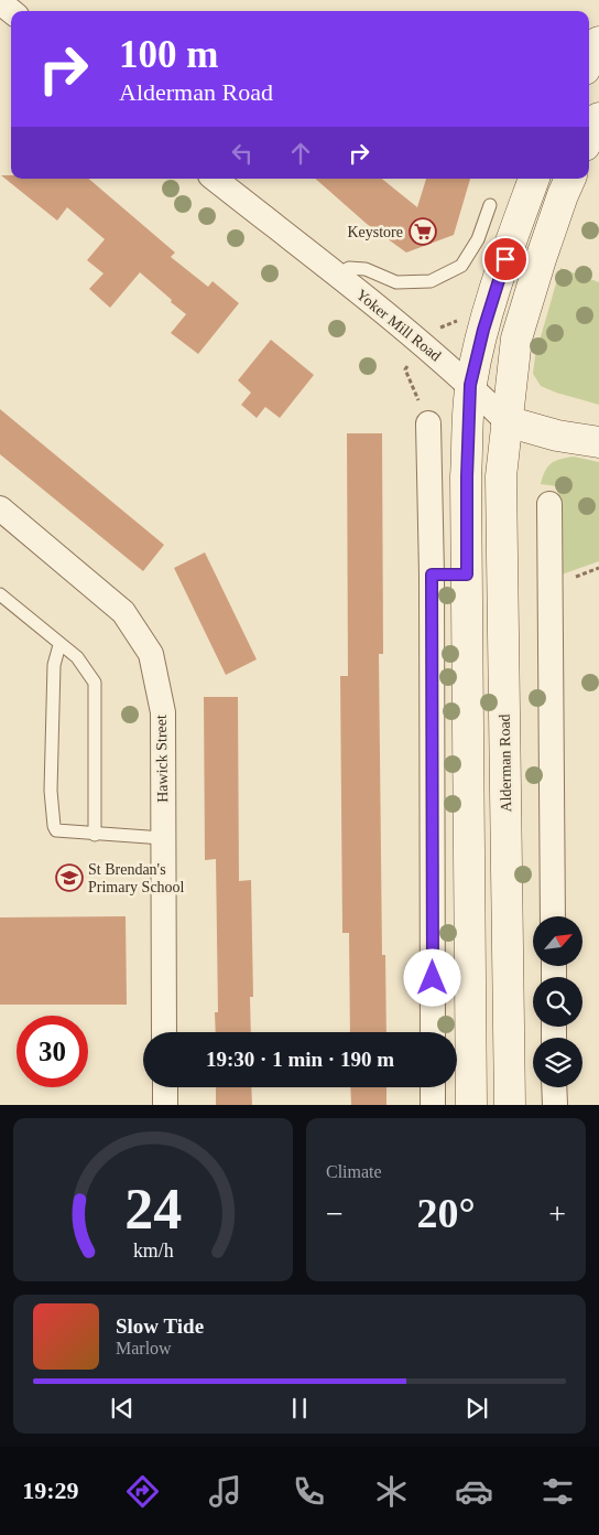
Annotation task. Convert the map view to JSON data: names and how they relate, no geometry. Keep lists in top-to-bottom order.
{
  "streets": {
    "street": ["Yoker Mill Road", "Hawick Street", "Alderman Road"]
  },
  "crossings": [
    ["Yoker Mill Road", "Alderman Road"]
  ],
  "places": {
    "supermarket": ["Keystore"],
    "school or university": ["St Brendan's Primary School"]
  },
  "north": "top right",
  "page": {
    "turn": ["100 m", "Alderman Road"],
    "limit": "30",
    "trip": "19:30 · 1 min · 190 m",
    "tile": "Climate",
    "heat": ["−", "20°", "+"],
    "song": ["Slow Tide", "Marlow"],
    "tabs": "19:29",
    "gauge": ["24", "km/h"]
  }
}
